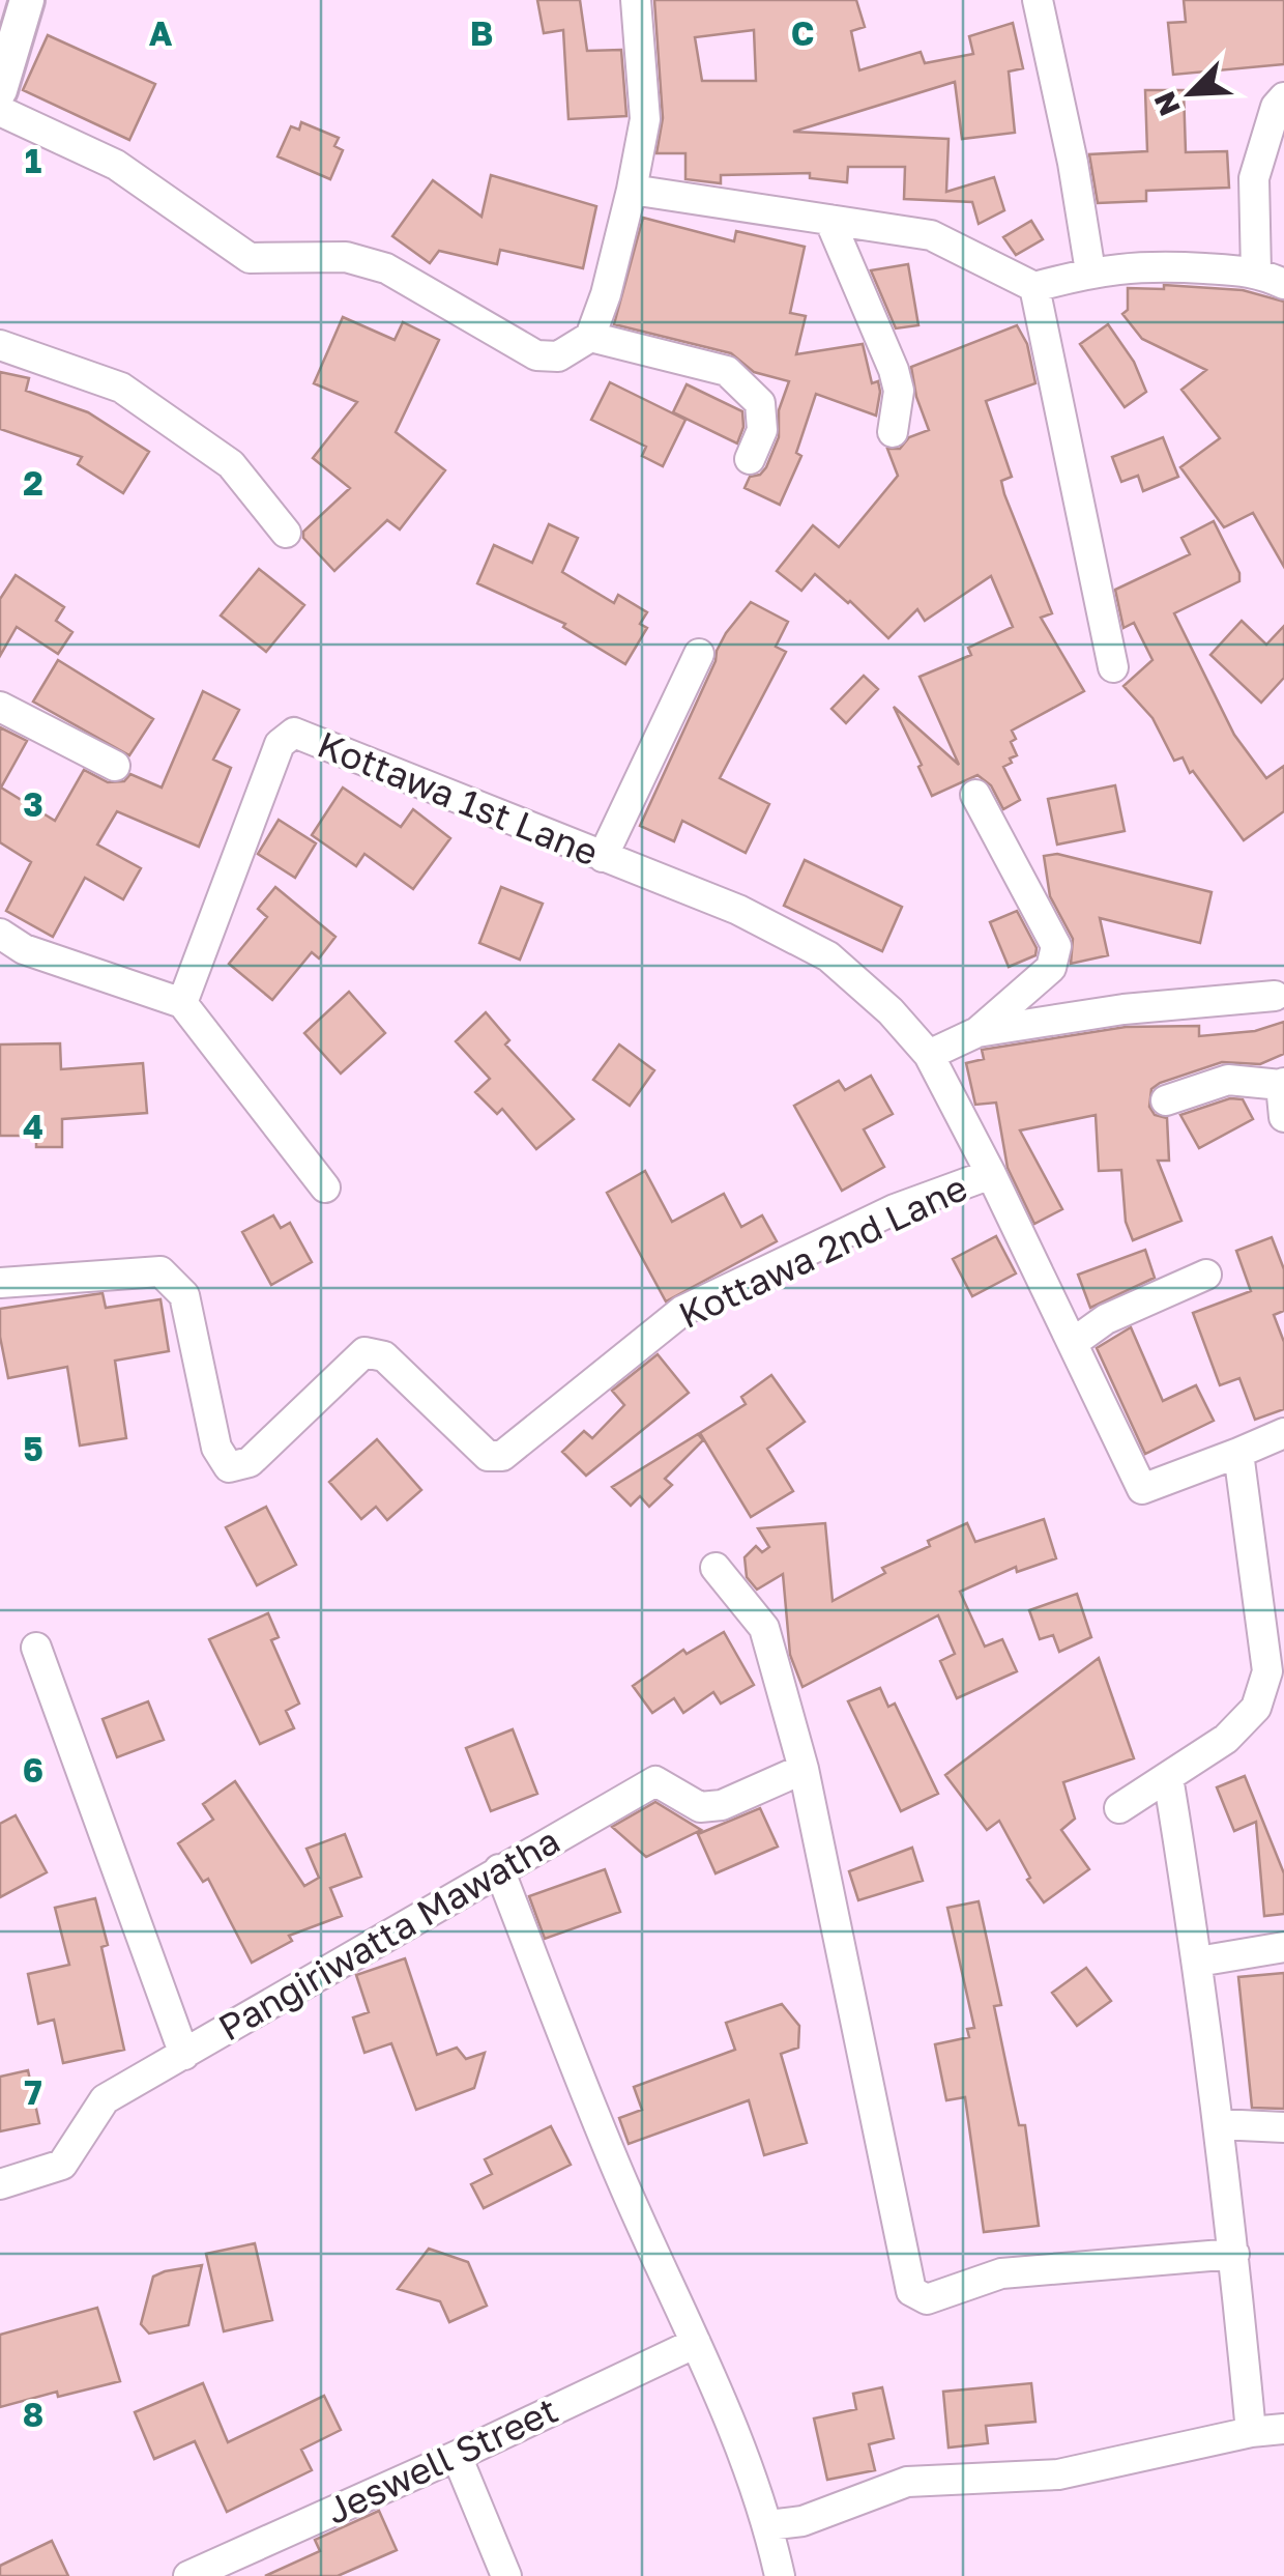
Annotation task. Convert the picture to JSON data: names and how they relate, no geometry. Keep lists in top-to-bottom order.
{
  "streets": {
    "street": [
      "Kottawa 1st Lane",
      "Kottawa 2nd Lane",
      "Pangiriwatta Mawatha",
      "Jeswell Street"
    ]
  },
  "crossings": [
    ["Kottawa 1st Lane", "Kottawa 2nd Lane"]
  ],
  "north": "bottom left",
  "grid": {
    "columns": ["A", "B", "C"],
    "rows": [
      "1",
      "2",
      "3",
      "4",
      "5",
      "6",
      "7",
      "8"
    ]
  }
}
